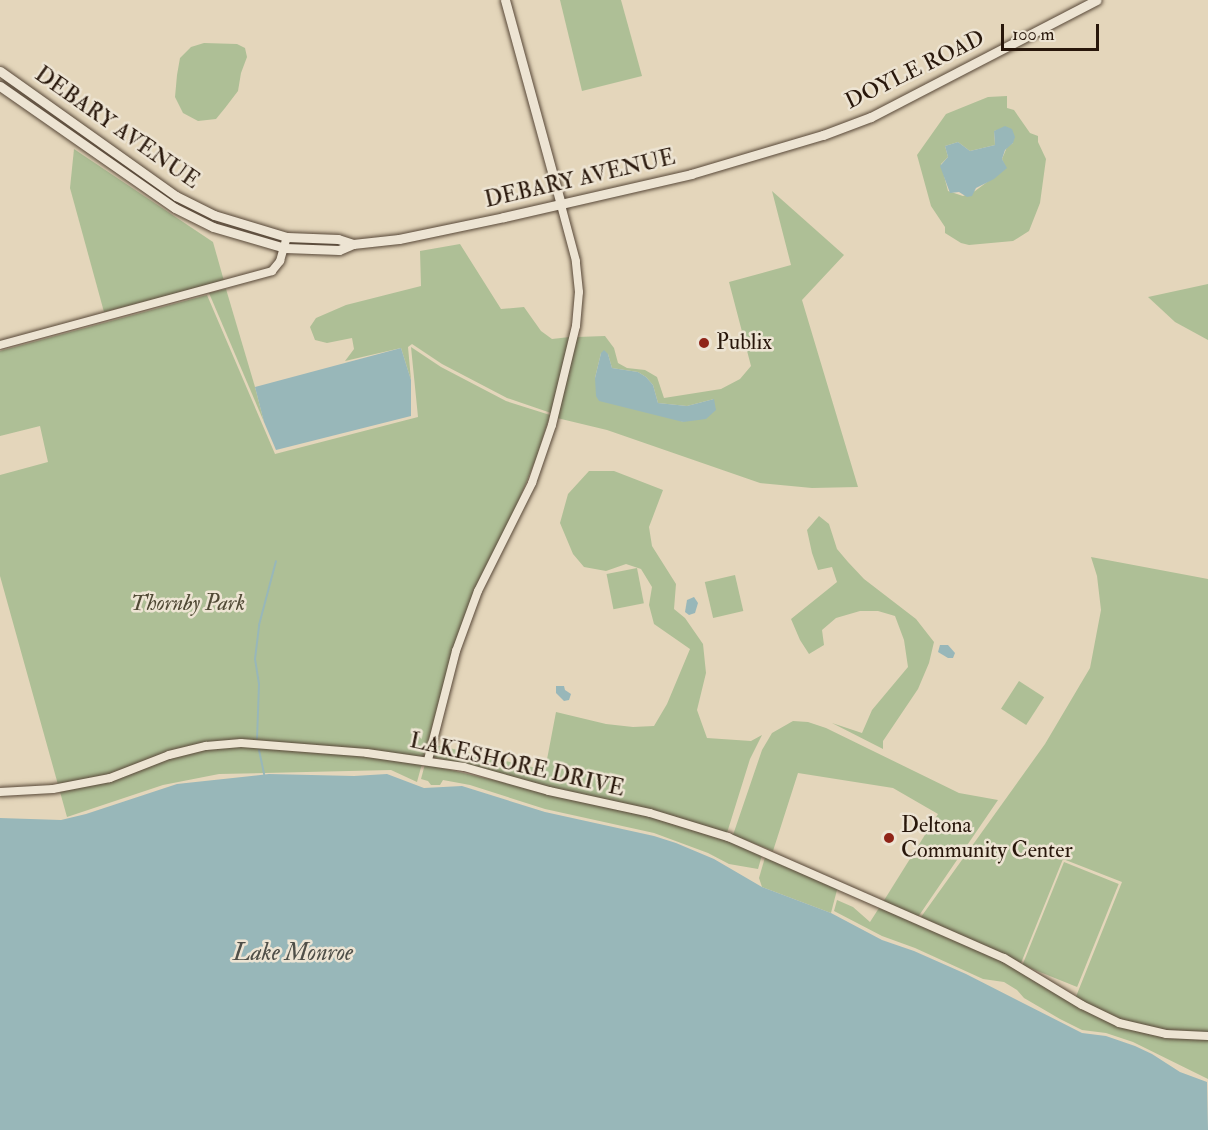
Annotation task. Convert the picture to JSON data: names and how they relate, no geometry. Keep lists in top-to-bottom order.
{
  "streets": {
    "main road": ["DOYLE ROAD", "DEBARY AVENUE"],
    "street": ["LAKESHORE DRIVE"]
  },
  "crossings": [
    ["DOYLE ROAD", "DEBARY AVENUE"]
  ],
  "water": ["Lake Monroe"],
  "parks": ["Thornby Park"],
  "places": ["Publix", "Deltona Community Center"],
  "scale_bar": "100 m"
}
